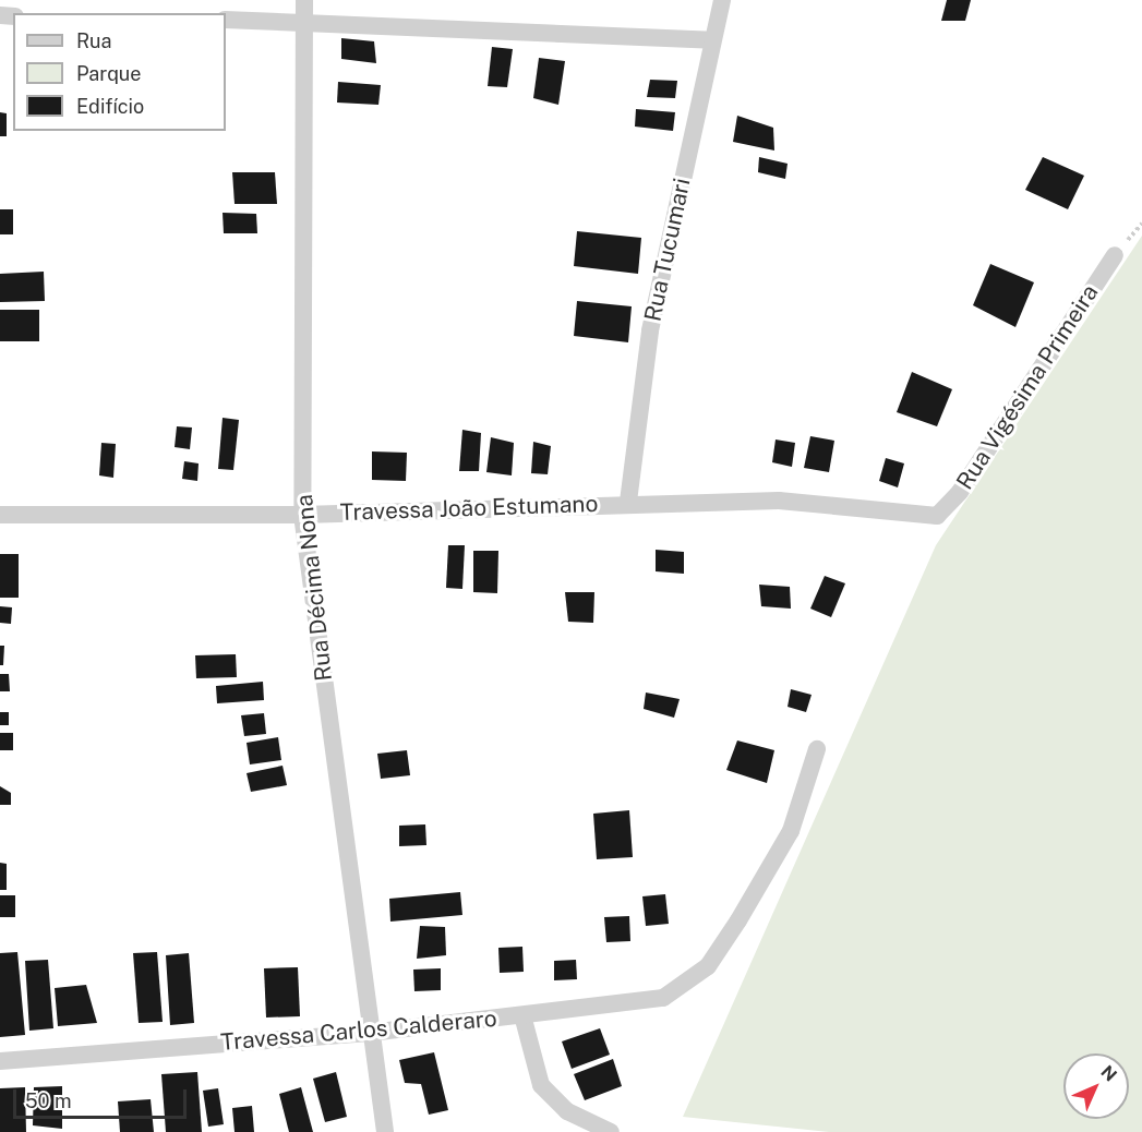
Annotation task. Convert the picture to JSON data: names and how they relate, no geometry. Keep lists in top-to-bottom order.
{
  "streets": {
    "street": [
      "Rua Tucumari",
      "Rua Vigésima Primeira",
      "Travessa João Estumano",
      "Rua Décima Nona",
      "Travessa Carlos Calderaro"
    ]
  },
  "crossings": [
    ["Rua Tucumari", "Travessa João Estumano"],
    ["Rua Vigésima Primeira", "Travessa João Estumano"],
    ["Travessa João Estumano", "Rua Décima Nona"],
    ["Rua Décima Nona", "Travessa Carlos Calderaro"]
  ],
  "legend": ["Rua", "Parque", "Edifício"],
  "scale_bar": "50 m",
  "north": "top right"
}
